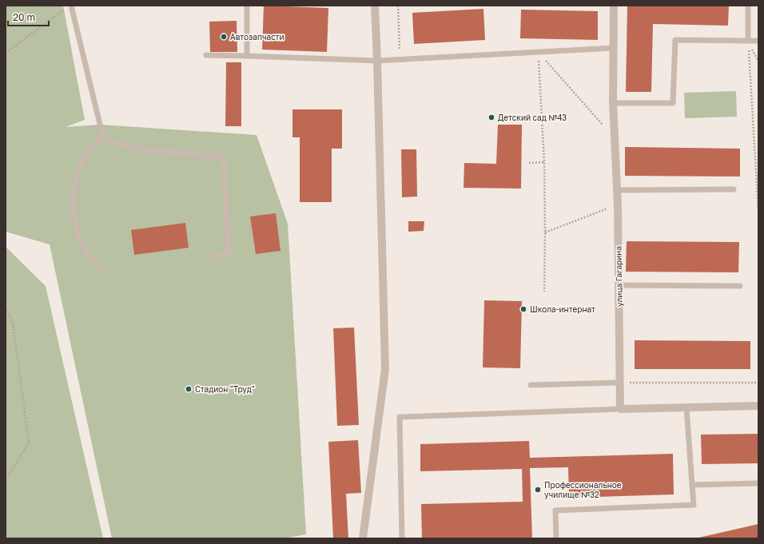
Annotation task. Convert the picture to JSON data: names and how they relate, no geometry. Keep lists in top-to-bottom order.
{
  "streets": {
    "street": ["улица Гагарина"]
  },
  "places": [
    "Автозапчасти",
    "Детский сад №43",
    "Школа-интернат",
    "Стадион \"Труд\"",
    "Профессиональное училище №32"
  ],
  "scale_bar": "20 m"
}
